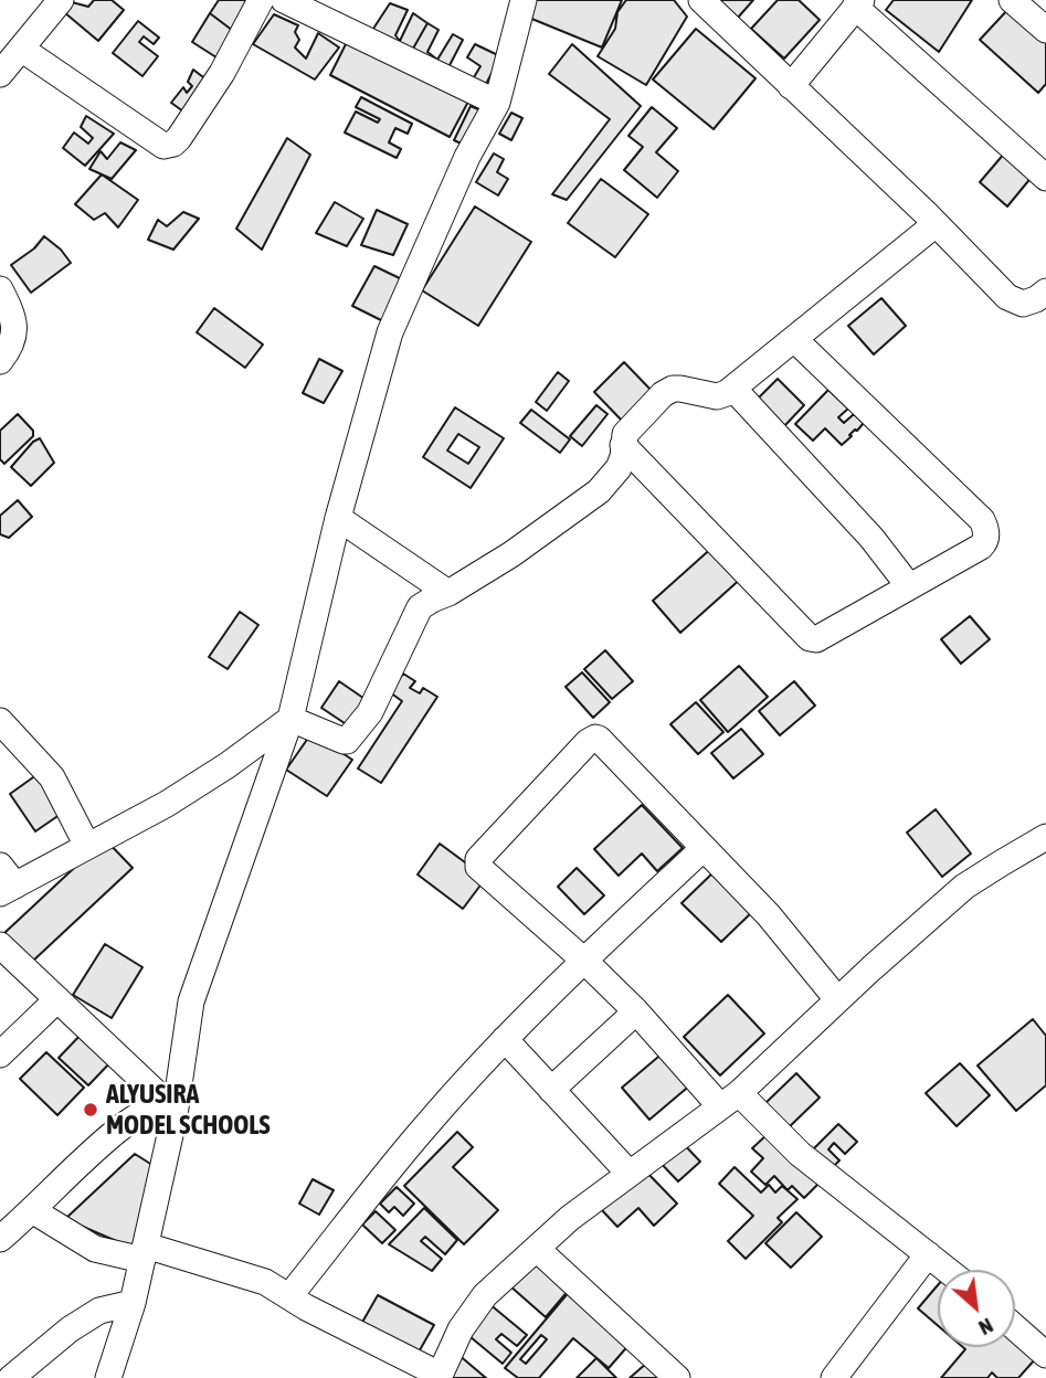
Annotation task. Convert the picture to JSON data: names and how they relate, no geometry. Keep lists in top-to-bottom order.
{
  "places": ["ALYUSIRA MODEL SCHOOLS"],
  "north": "bottom right"
}
